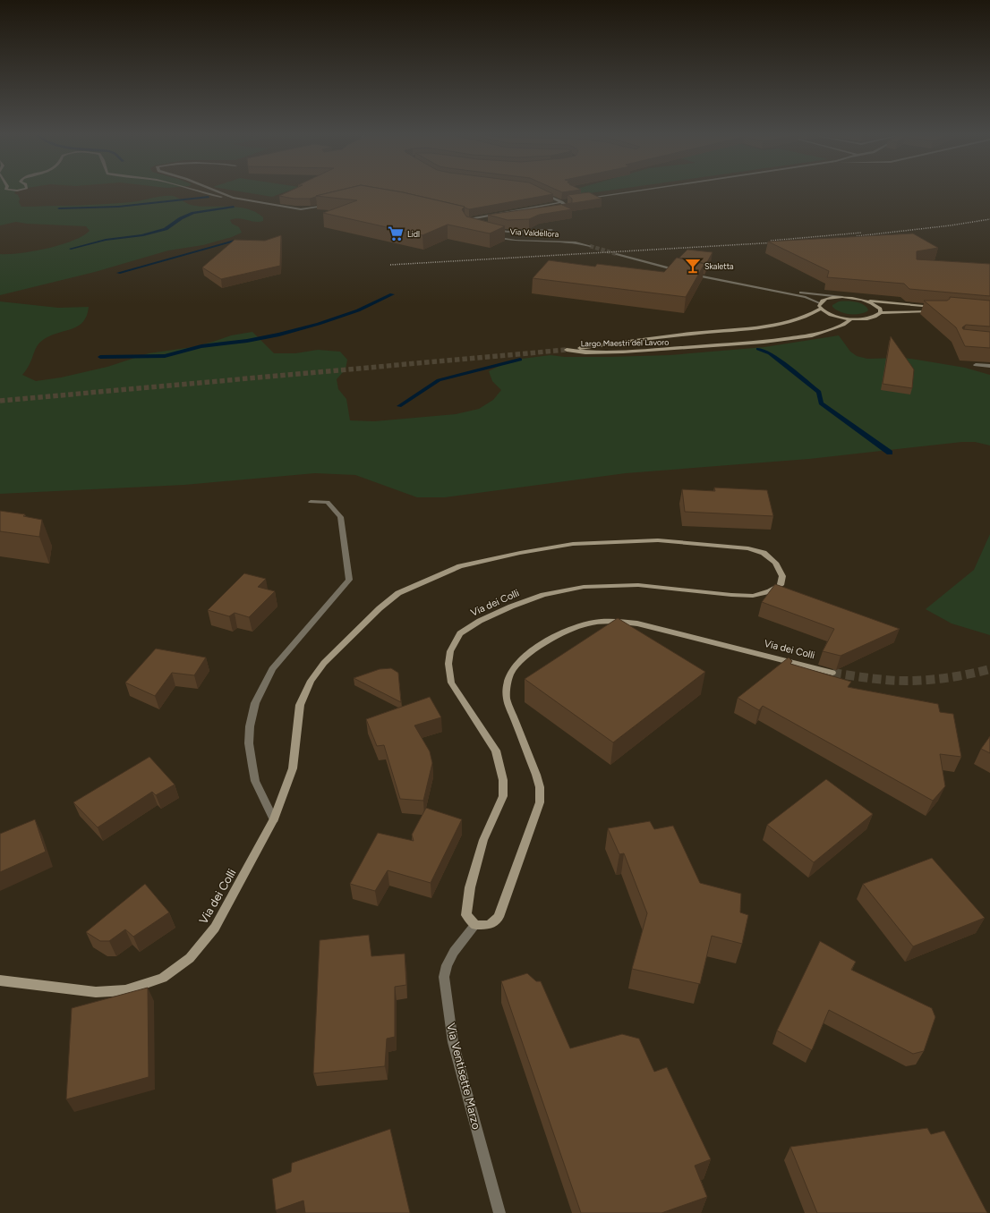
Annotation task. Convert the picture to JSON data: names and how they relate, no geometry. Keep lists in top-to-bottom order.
{
  "streets": {
    "street": [
      "Via Valdellora",
      "Largo Maestri del Lavoro",
      "Via dei Colli",
      "Via Ventisette Marzo"
    ]
  },
  "crossings": [
    ["Via dei Colli", "Via Ventisette Marzo"]
  ],
  "places": {
    "supermarket": ["Lidl"],
    "bar": ["Skaletta"]
  }
}
